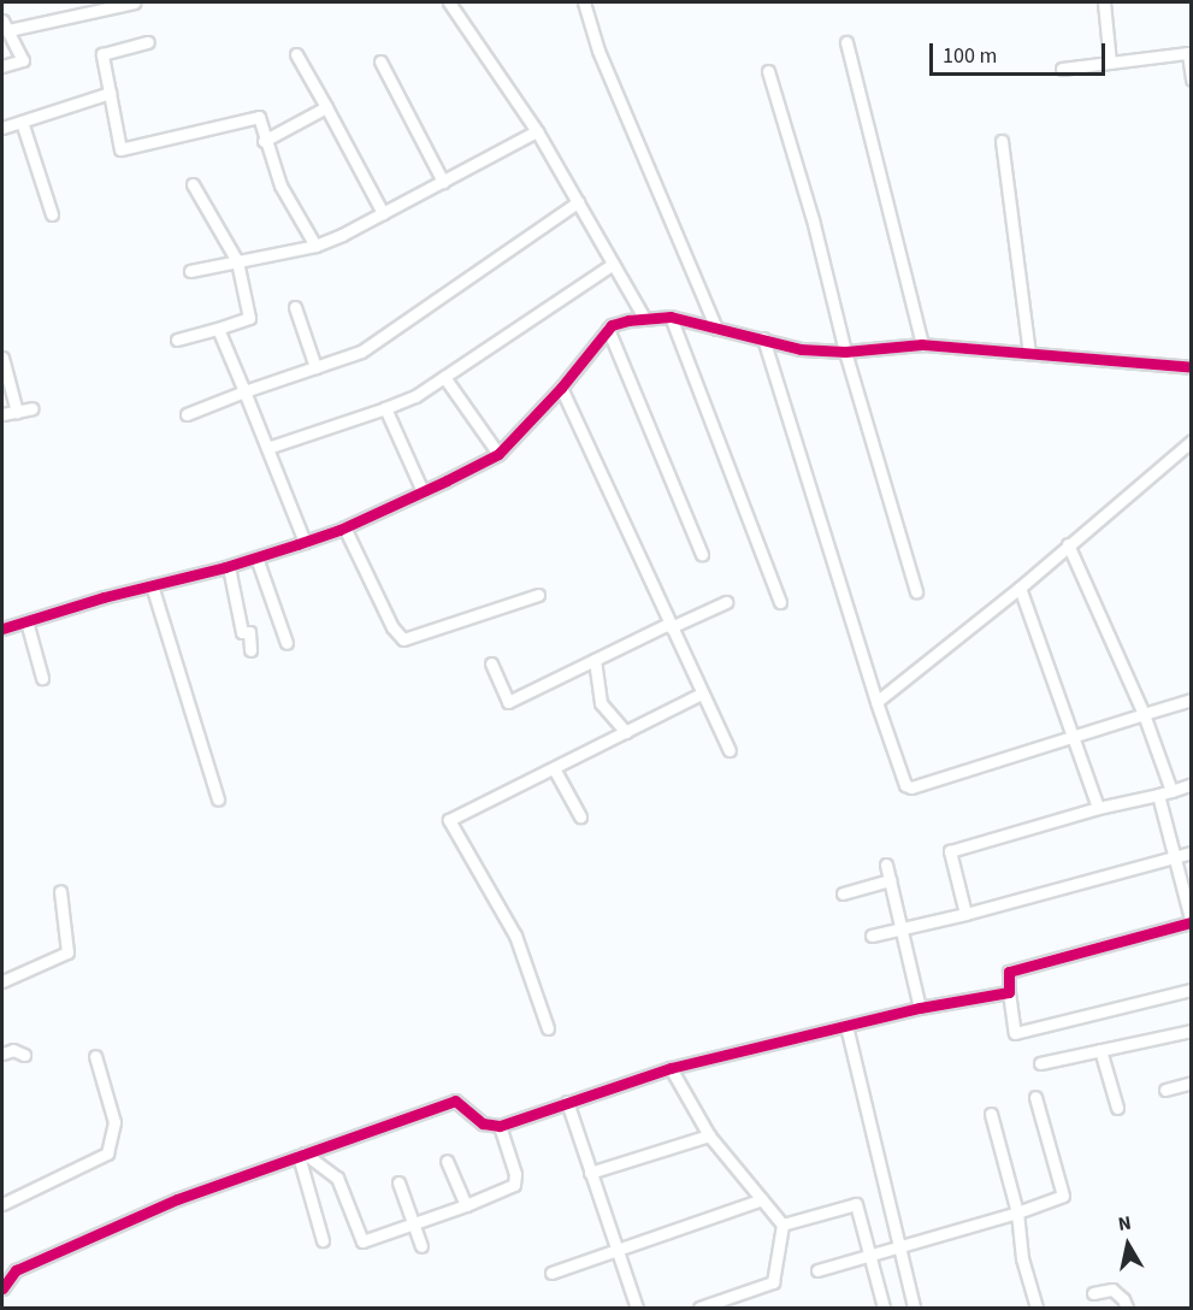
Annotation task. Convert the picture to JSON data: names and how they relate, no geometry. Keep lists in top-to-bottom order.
{
  "scale_bar": "100 m",
  "north": "top"
}
